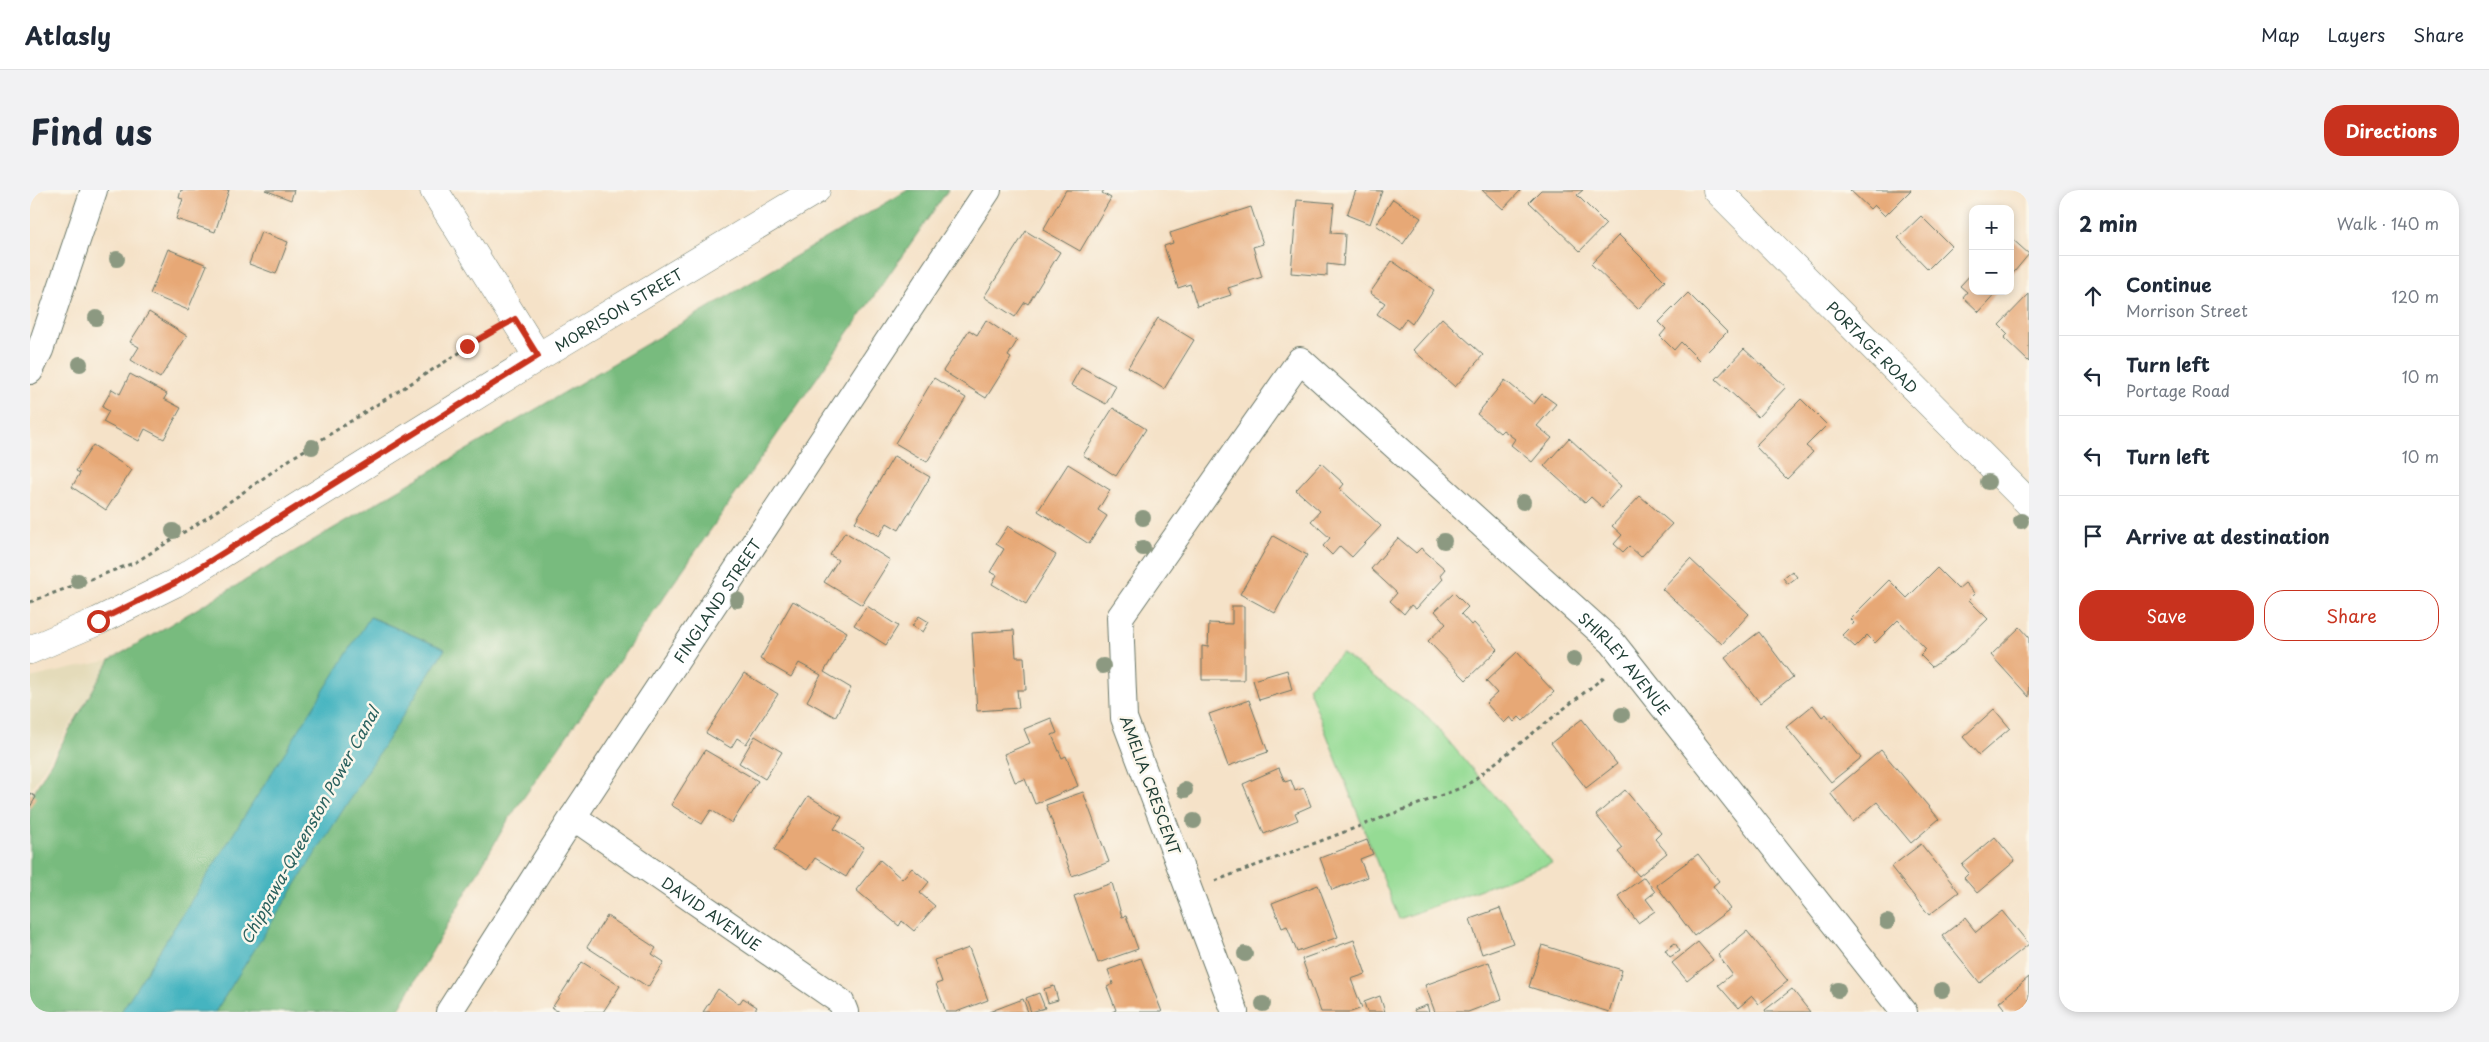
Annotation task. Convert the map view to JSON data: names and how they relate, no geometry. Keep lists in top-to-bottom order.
{
  "streets": {
    "street": [
      "MORRISON STREET",
      "PORTAGE ROAD",
      "FINGLAND STREET",
      "SHIRLEY AVENUE",
      "AMELIA CRESCENT",
      "DAVID AVENUE"
    ]
  },
  "crossings": [
    ["FINGLAND STREET", "DAVID AVENUE"],
    ["SHIRLEY AVENUE", "AMELIA CRESCENT"]
  ],
  "water": ["Chippawa-Queenston Power Canal"],
  "page": {
    "header": "Atlasly",
    "nav": ["Map", "Layers", "Share"],
    "title": "Find us",
    "buttons": [
      "Directions",
      ["Save", "Share"]
    ],
    "heading": ["2 min", "Walk · 140 m"],
    "map_buttons": ["+", "−"],
    "list": [
      ["Continue", "Morrison Street", "120 m"],
      ["Turn left", "Portage Road", "10 m"],
      ["Turn left", "10 m"],
      "Arrive at destination"
    ]
  }
}
